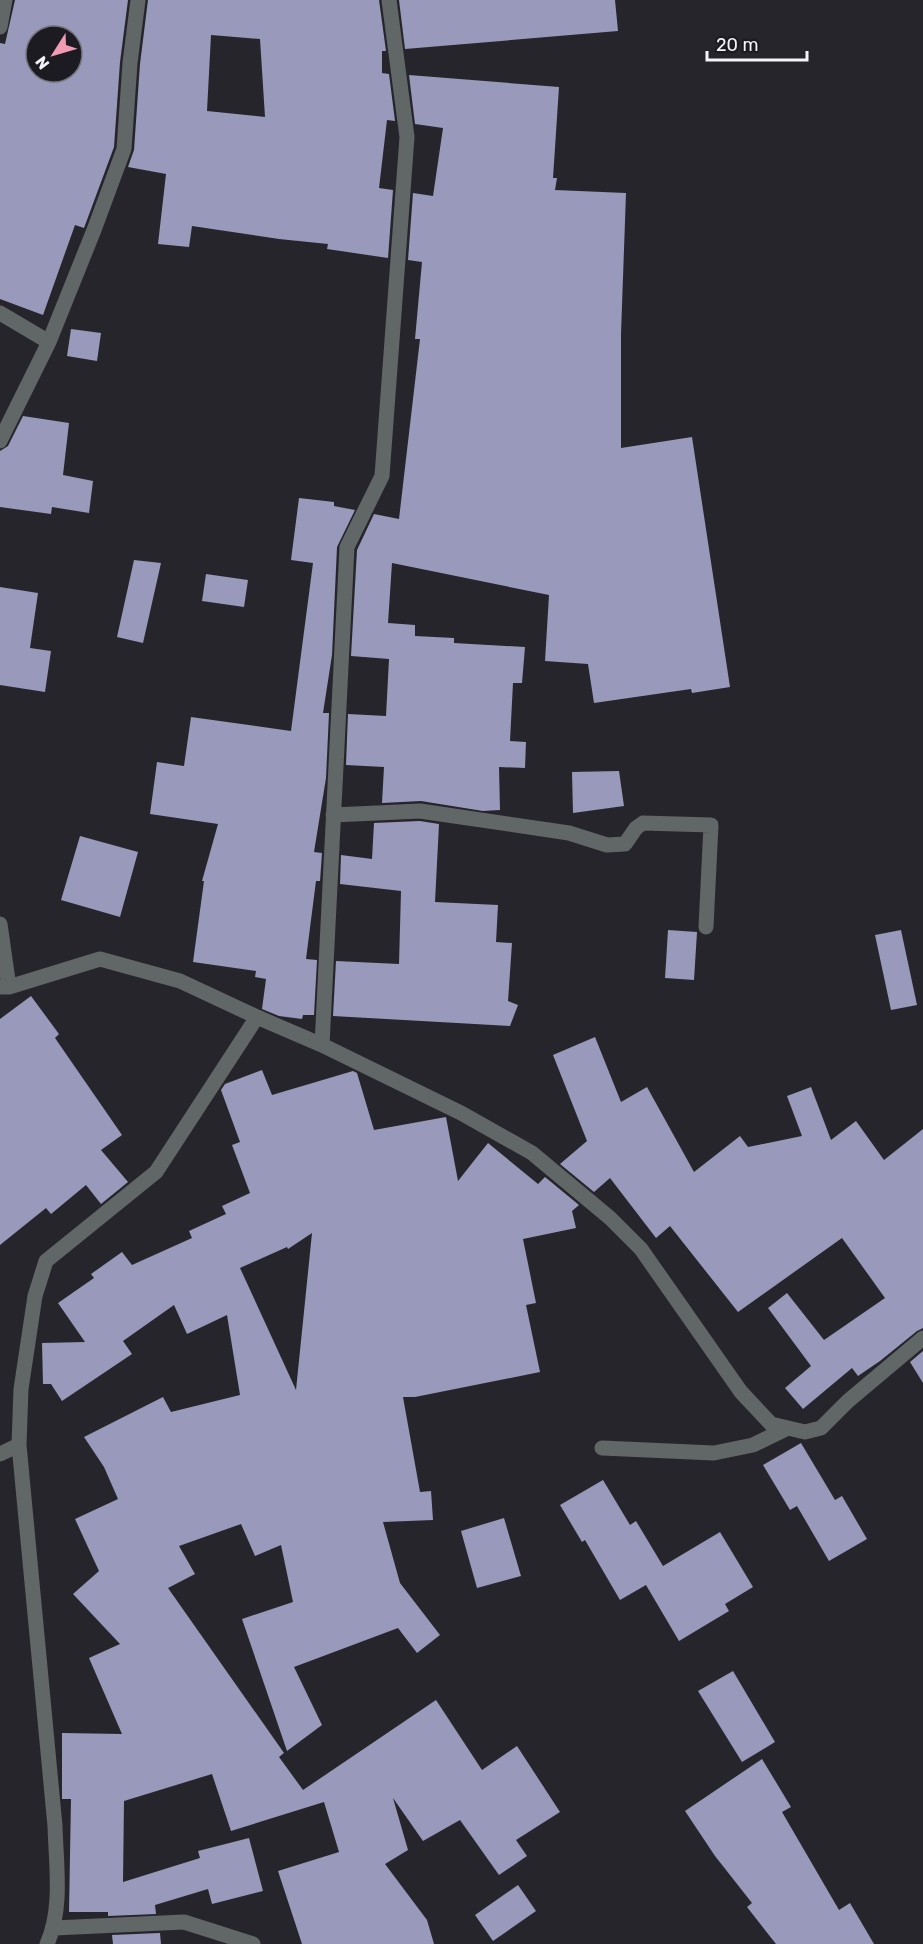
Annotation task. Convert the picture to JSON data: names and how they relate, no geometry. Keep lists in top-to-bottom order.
{
  "scale_bar": "20 m",
  "north": "bottom left"
}
